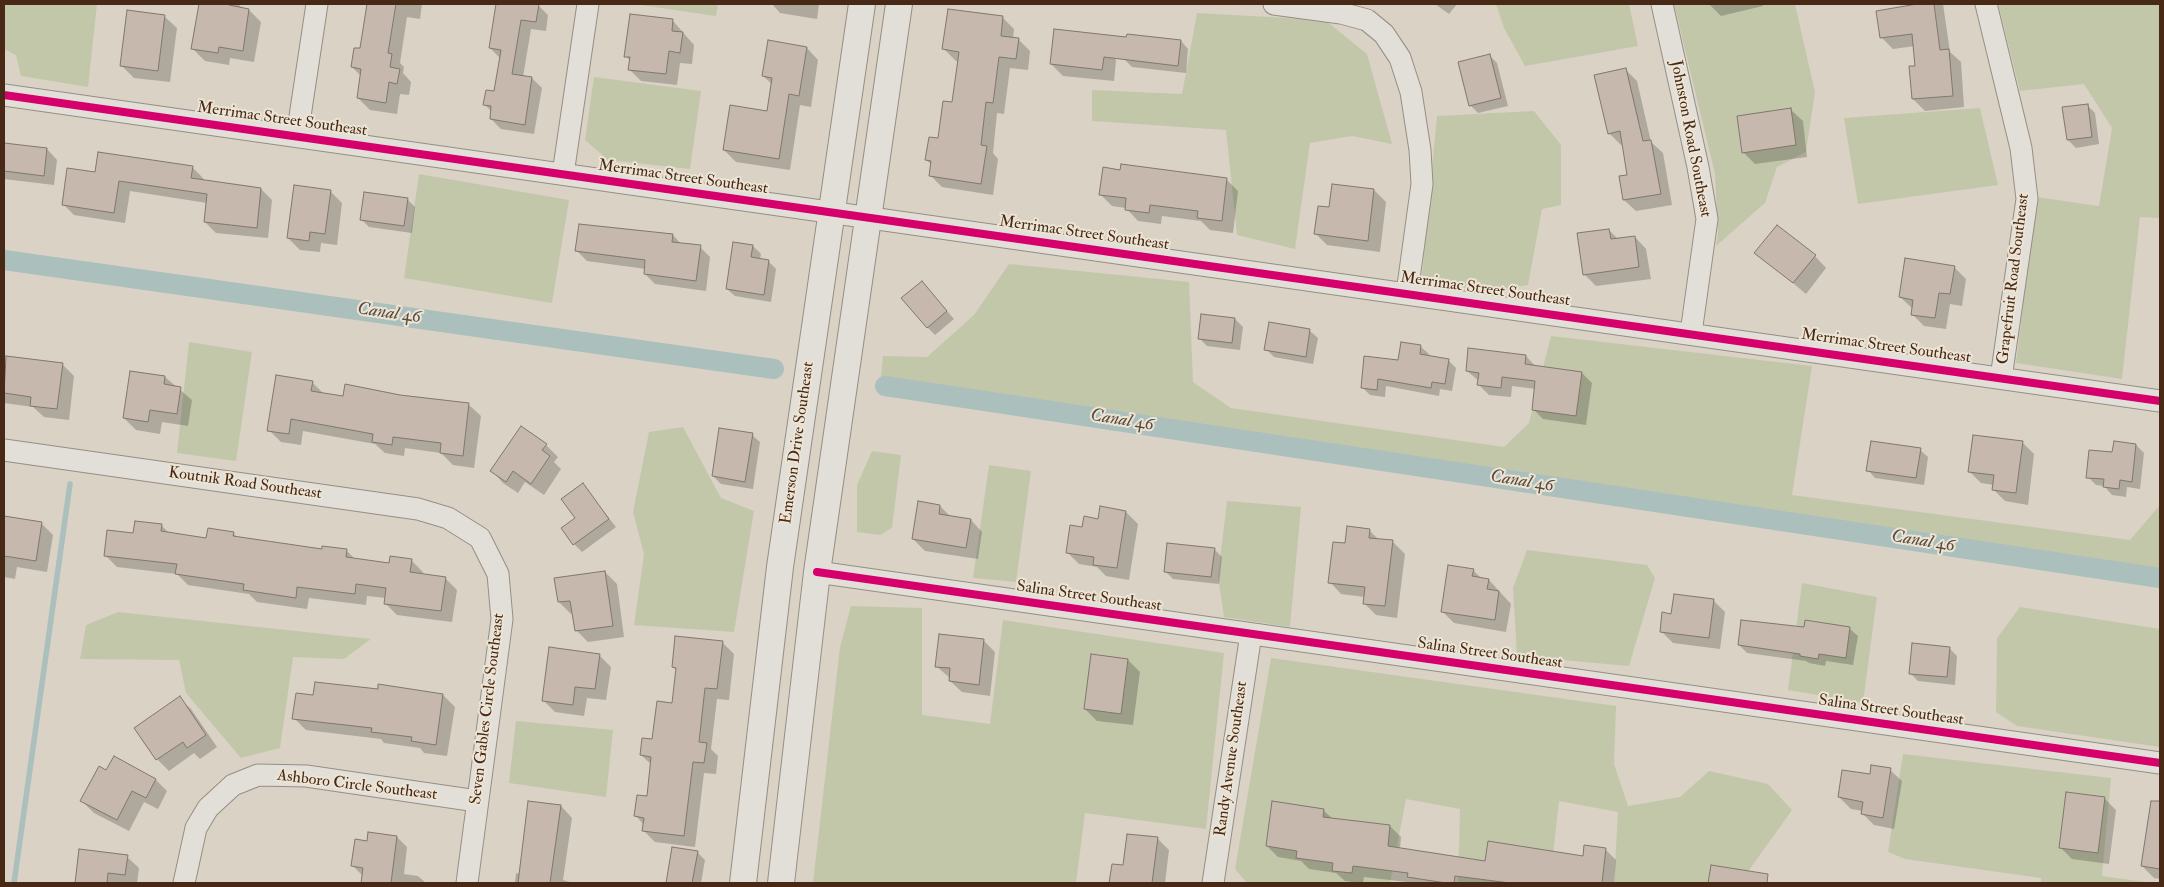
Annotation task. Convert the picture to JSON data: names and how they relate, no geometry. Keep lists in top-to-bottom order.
{
  "streets": {
    "street": [
      "Merrimac Street Southeast",
      "Johnston Road Southeast",
      "Grapefruit Road Southeast",
      "Emerson Drive Southeast",
      "Koutnik Road Southeast",
      "Salina Street Southeast",
      "Seven Gables Circle Southeast",
      "Randy Avenue Southeast",
      "Ashboro Circle Southeast"
    ]
  },
  "crossings": [
    ["Merrimac Street Southeast", "Johnston Road Southeast"],
    ["Merrimac Street Southeast", "Grapefruit Road Southeast"],
    ["Merrimac Street Southeast", "Emerson Drive Southeast"],
    ["Koutnik Road Southeast", "Seven Gables Circle Southeast"],
    ["Salina Street Southeast", "Randy Avenue Southeast"],
    ["Seven Gables Circle Southeast", "Ashboro Circle Southeast"]
  ],
  "water": ["Canal 46"]
}
